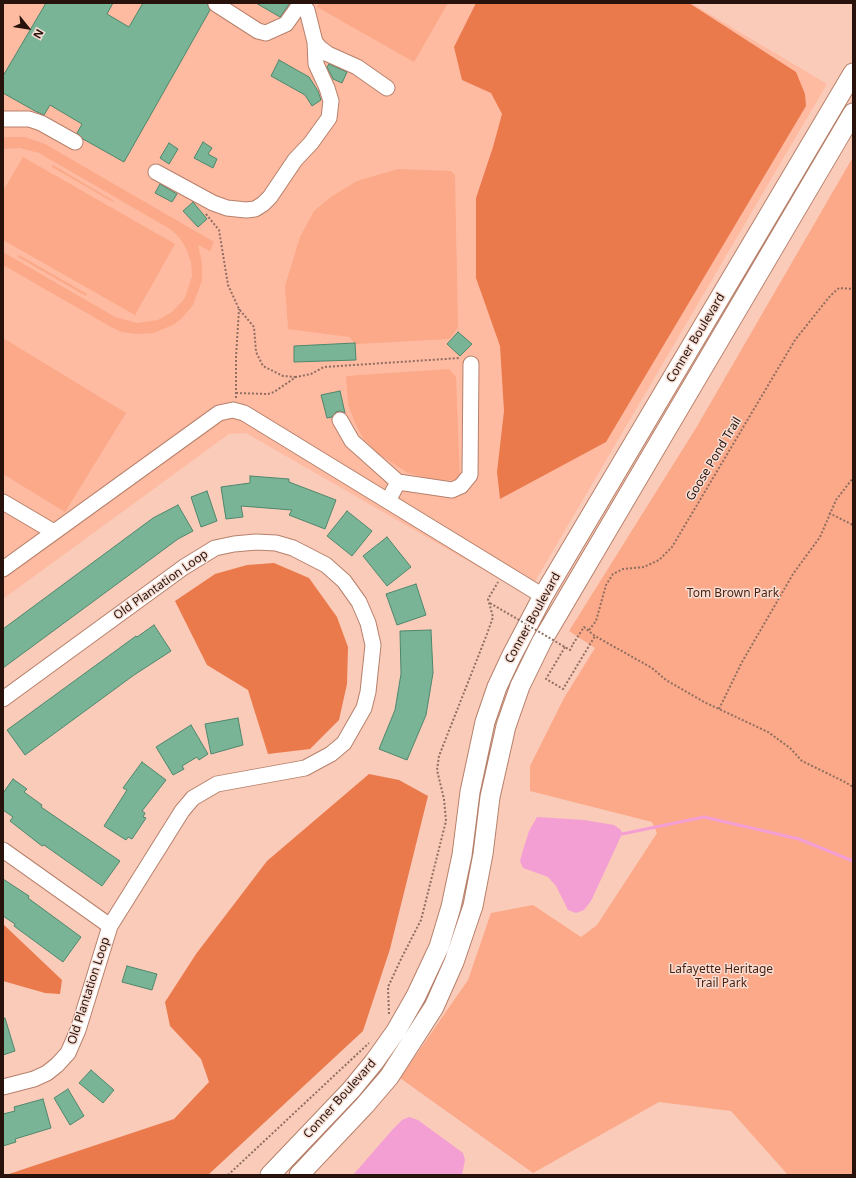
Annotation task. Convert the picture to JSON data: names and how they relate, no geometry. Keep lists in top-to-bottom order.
{
  "streets": {
    "main road": ["Conner Boulevard"],
    "street": ["Old Plantation Loop"],
    "path": ["Goose Pond Trail"]
  },
  "parks": ["Tom Brown Park", "Lafayette Heritage Trail Park"],
  "north": "bottom right"
}
